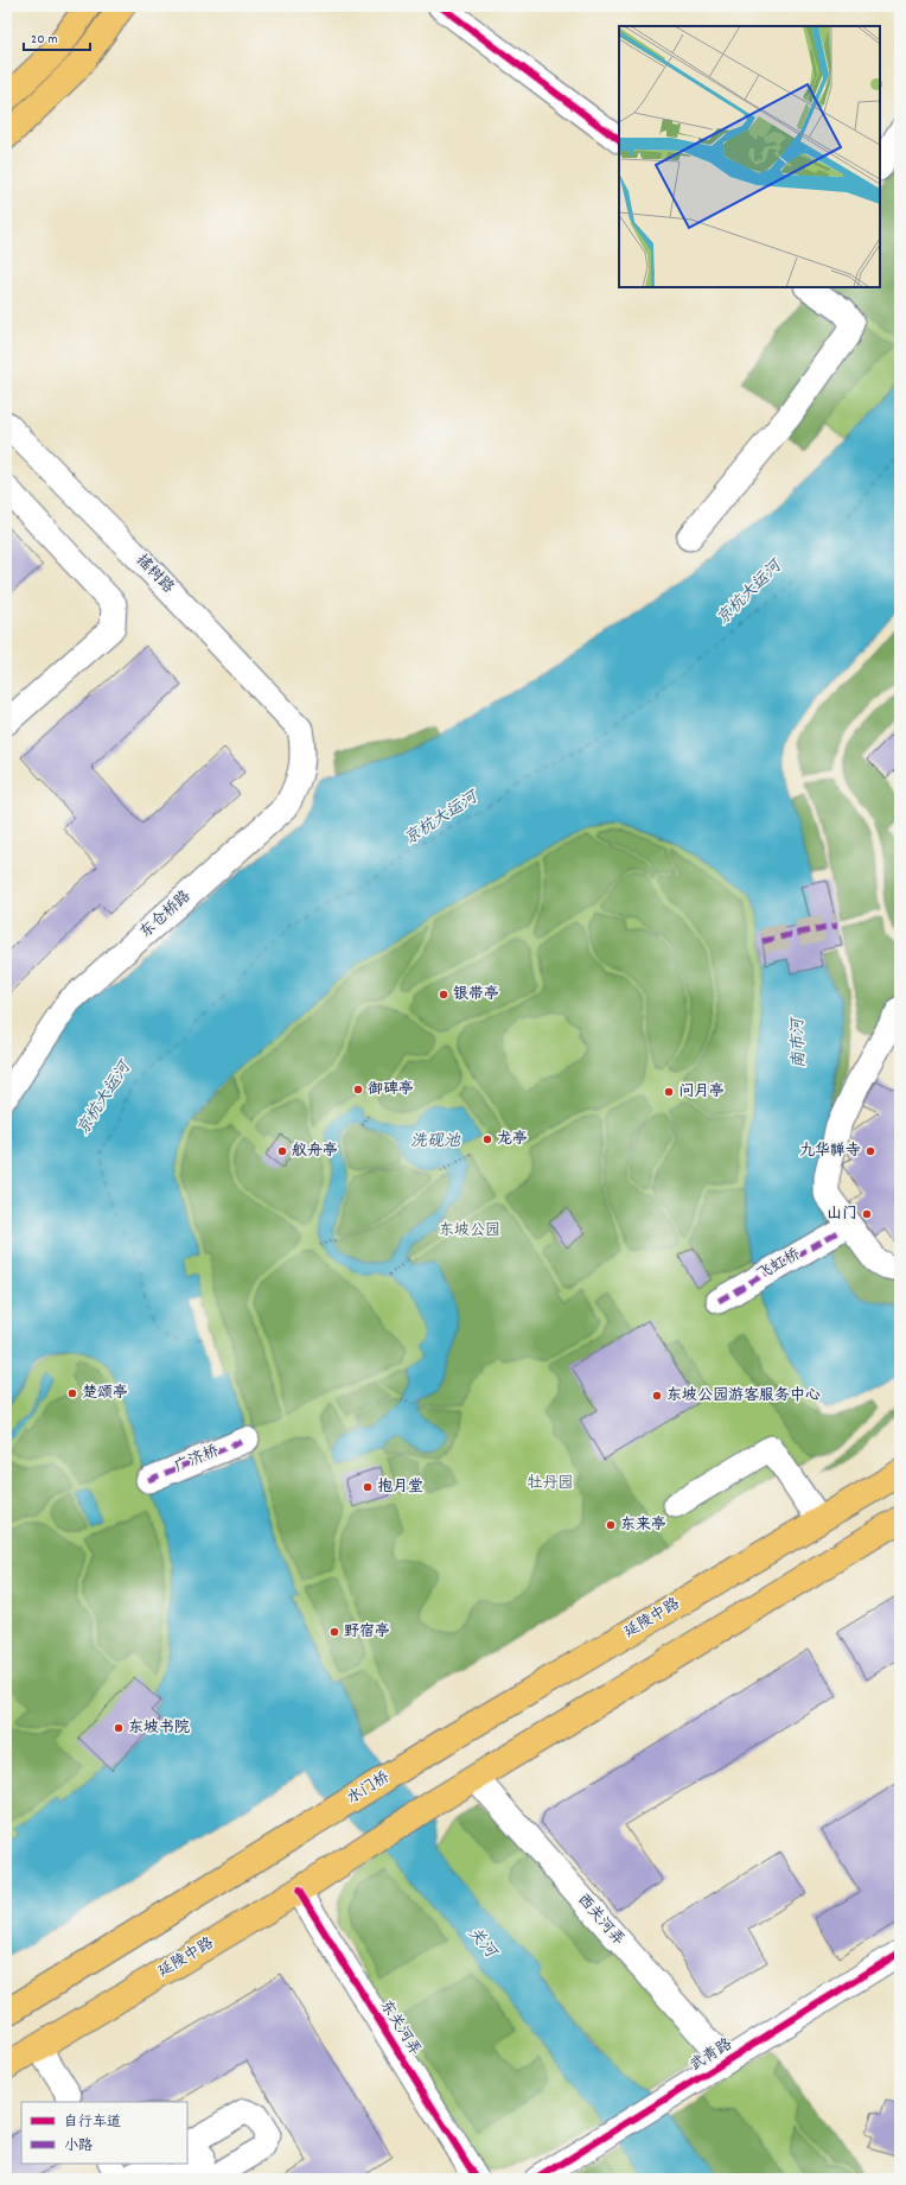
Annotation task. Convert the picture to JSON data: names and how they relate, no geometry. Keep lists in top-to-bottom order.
{
  "streets": {
    "main road": ["延陵中路", "水门桥"],
    "street": [
      "摇树路",
      "东仓桥路",
      "飞虹桥",
      "广济桥",
      "西关河弄",
      "东关河弄",
      "武青路"
    ]
  },
  "crossings": [
    ["摇树路", "东仓桥路"],
    ["延陵中路", "水门桥"],
    ["延陵中路", "西关河弄"],
    ["延陵中路", "东关河弄"],
    ["西关河弄", "武青路"]
  ],
  "water": [
    "京杭大运河",
    "南市河",
    "洗砚池",
    "关河"
  ],
  "parks": ["东坡公园", "牡丹园"],
  "places": [
    "银带亭",
    "御碑亭",
    "问月亭",
    "龙亭",
    "舣舟亭",
    "九华禅寺",
    "山门",
    "楚颂亭",
    "东坡公园游客服务中心",
    "抱月堂",
    "东来亭",
    "野宿亭",
    "东坡书院"
  ],
  "legend": ["自行车道", "小路"],
  "scale_bar": "20 m"
}
